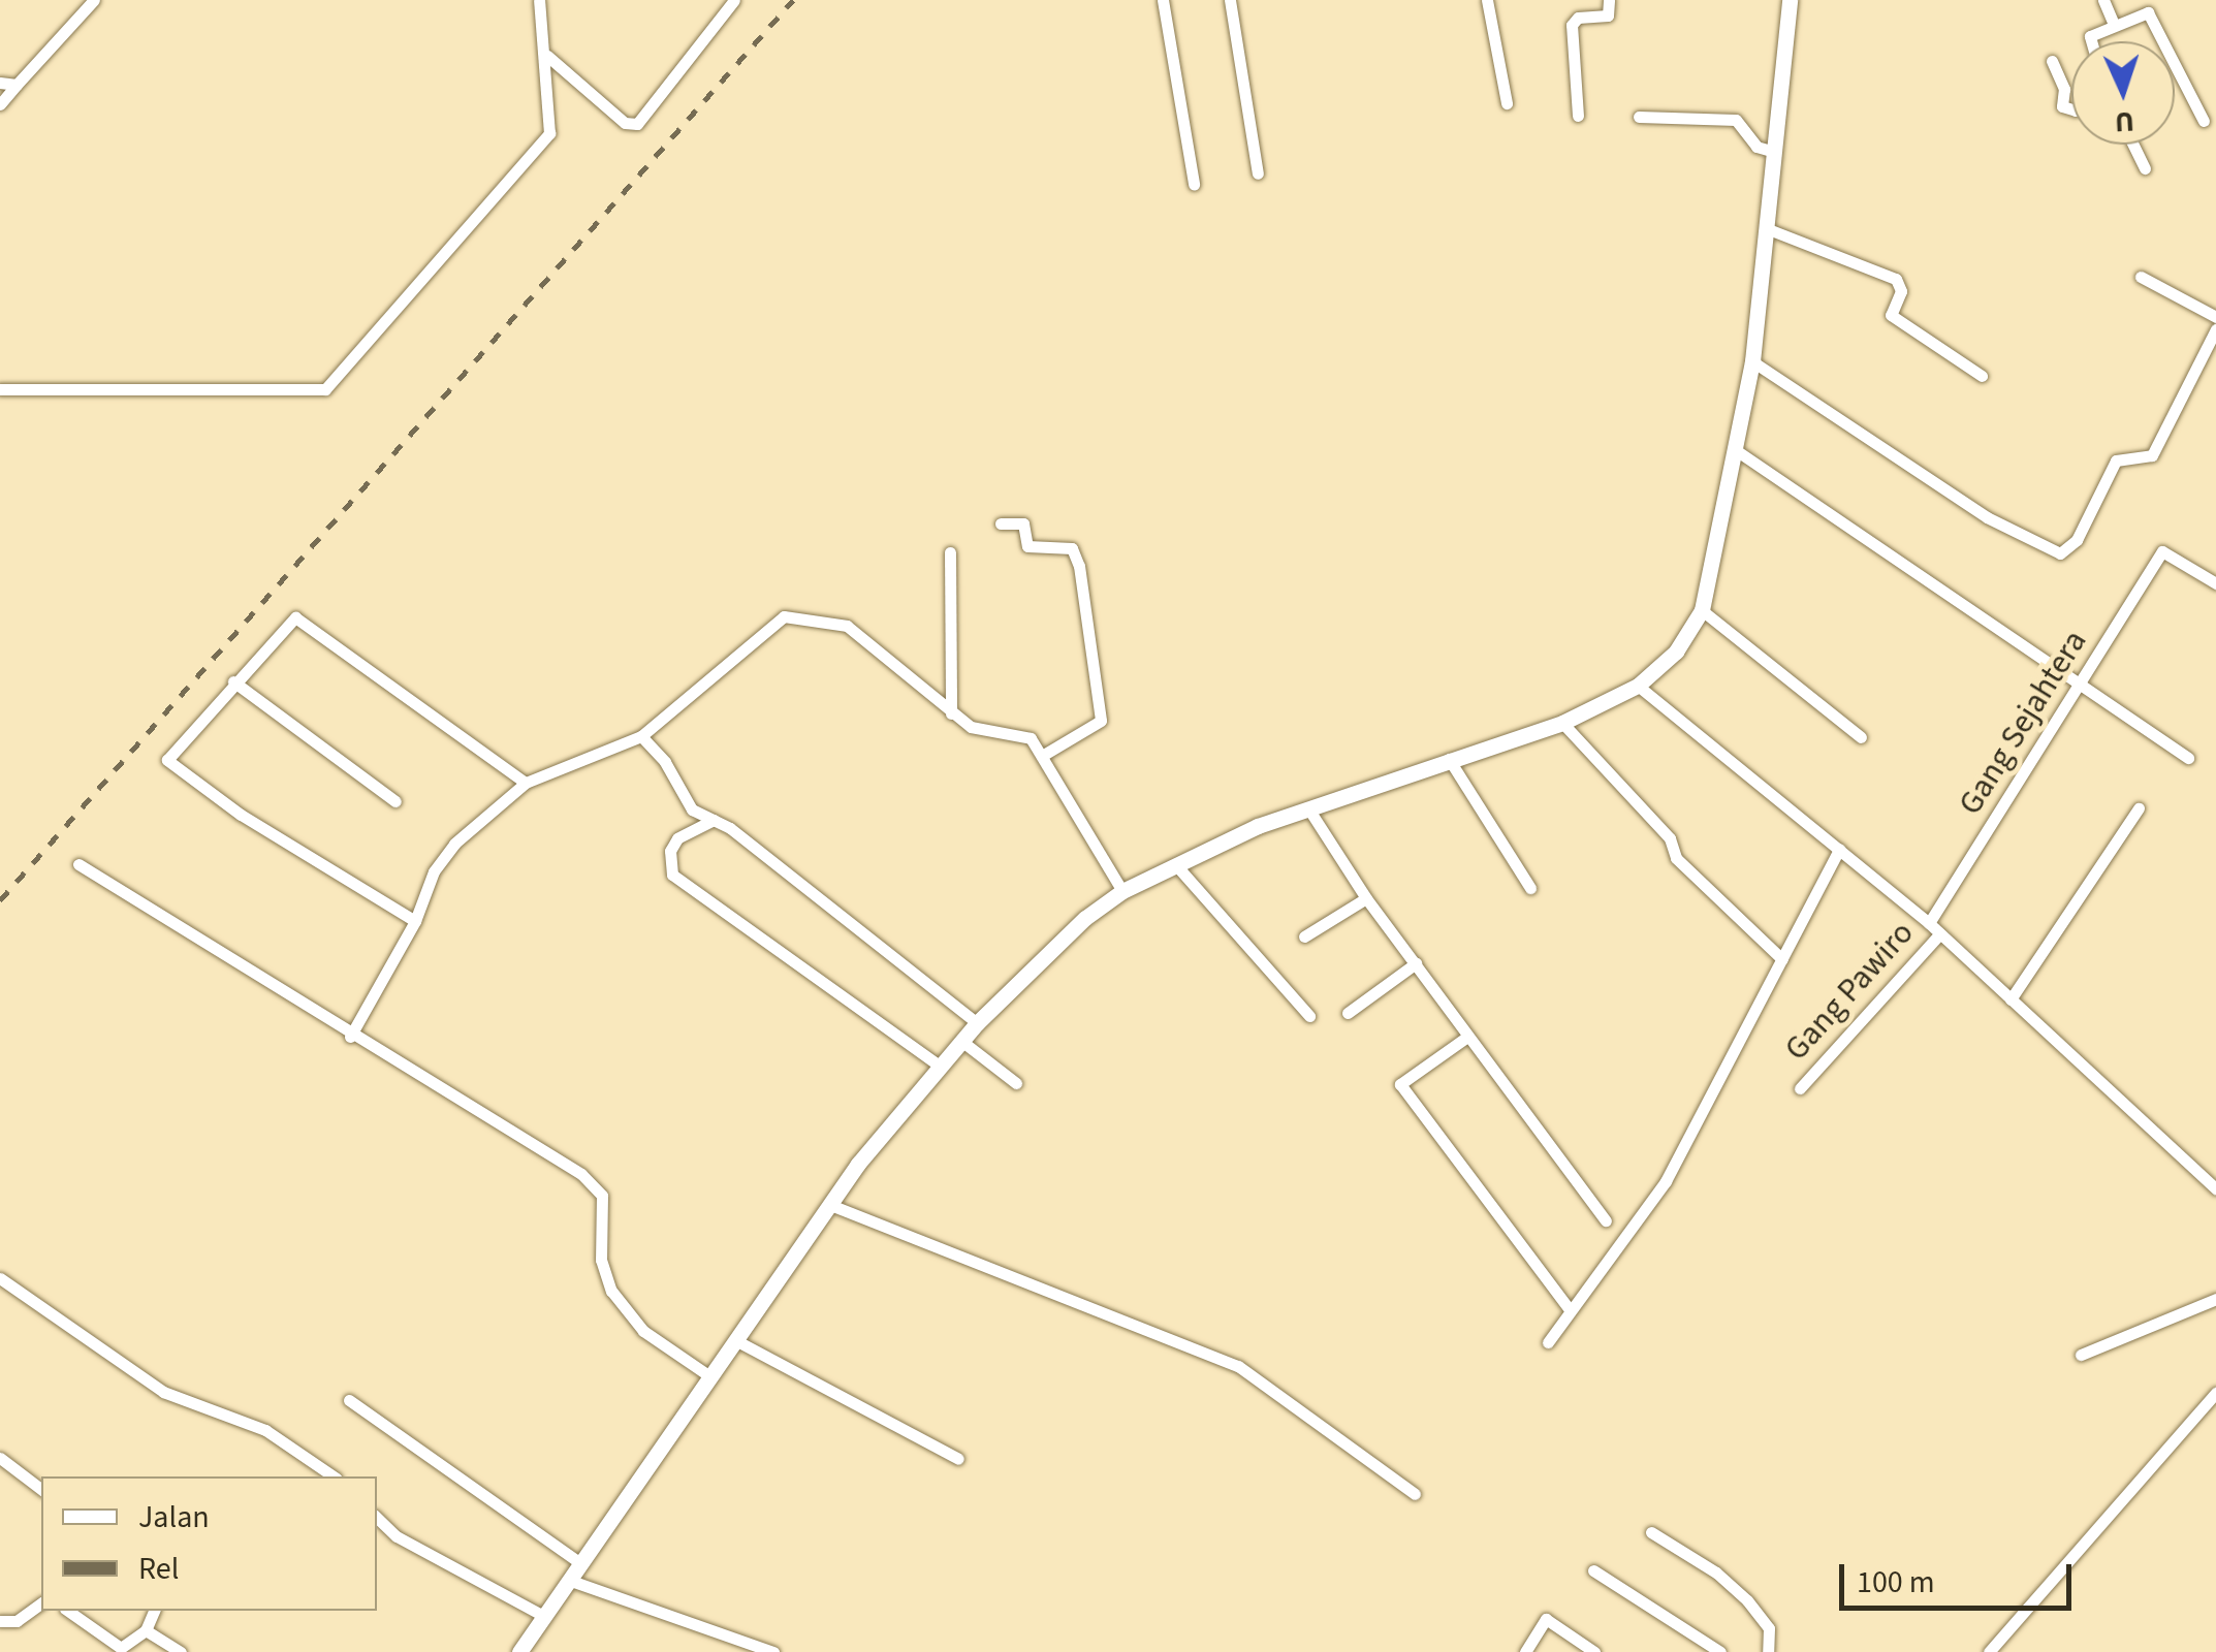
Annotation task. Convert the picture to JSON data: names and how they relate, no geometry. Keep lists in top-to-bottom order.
{
  "streets": {
    "street": ["Gang Sejahtera", "Gang Pawiro"]
  },
  "legend": ["Jalan", "Rel"],
  "scale_bar": "100 m",
  "north": "bottom"
}
